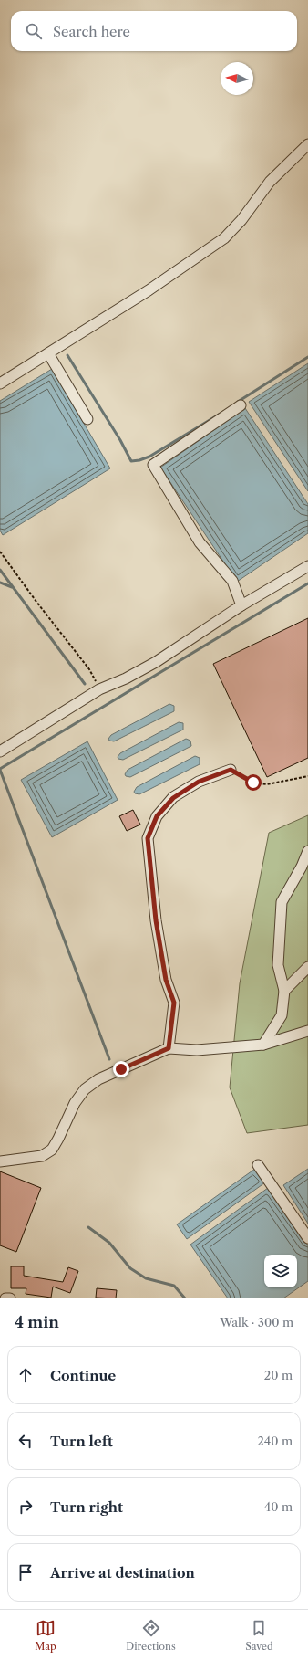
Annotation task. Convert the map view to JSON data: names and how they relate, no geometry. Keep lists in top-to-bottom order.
{
  "north": "left",
  "page": {
    "search": "Search here",
    "heading": ["4 min", "Walk · 300 m"],
    "list": [
      ["Continue", "20 m"],
      ["Turn left", "240 m"],
      ["Turn right", "40 m"],
      "Arrive at destination"
    ],
    "nav": ["Map", "Directions", "Saved"]
  }
}
